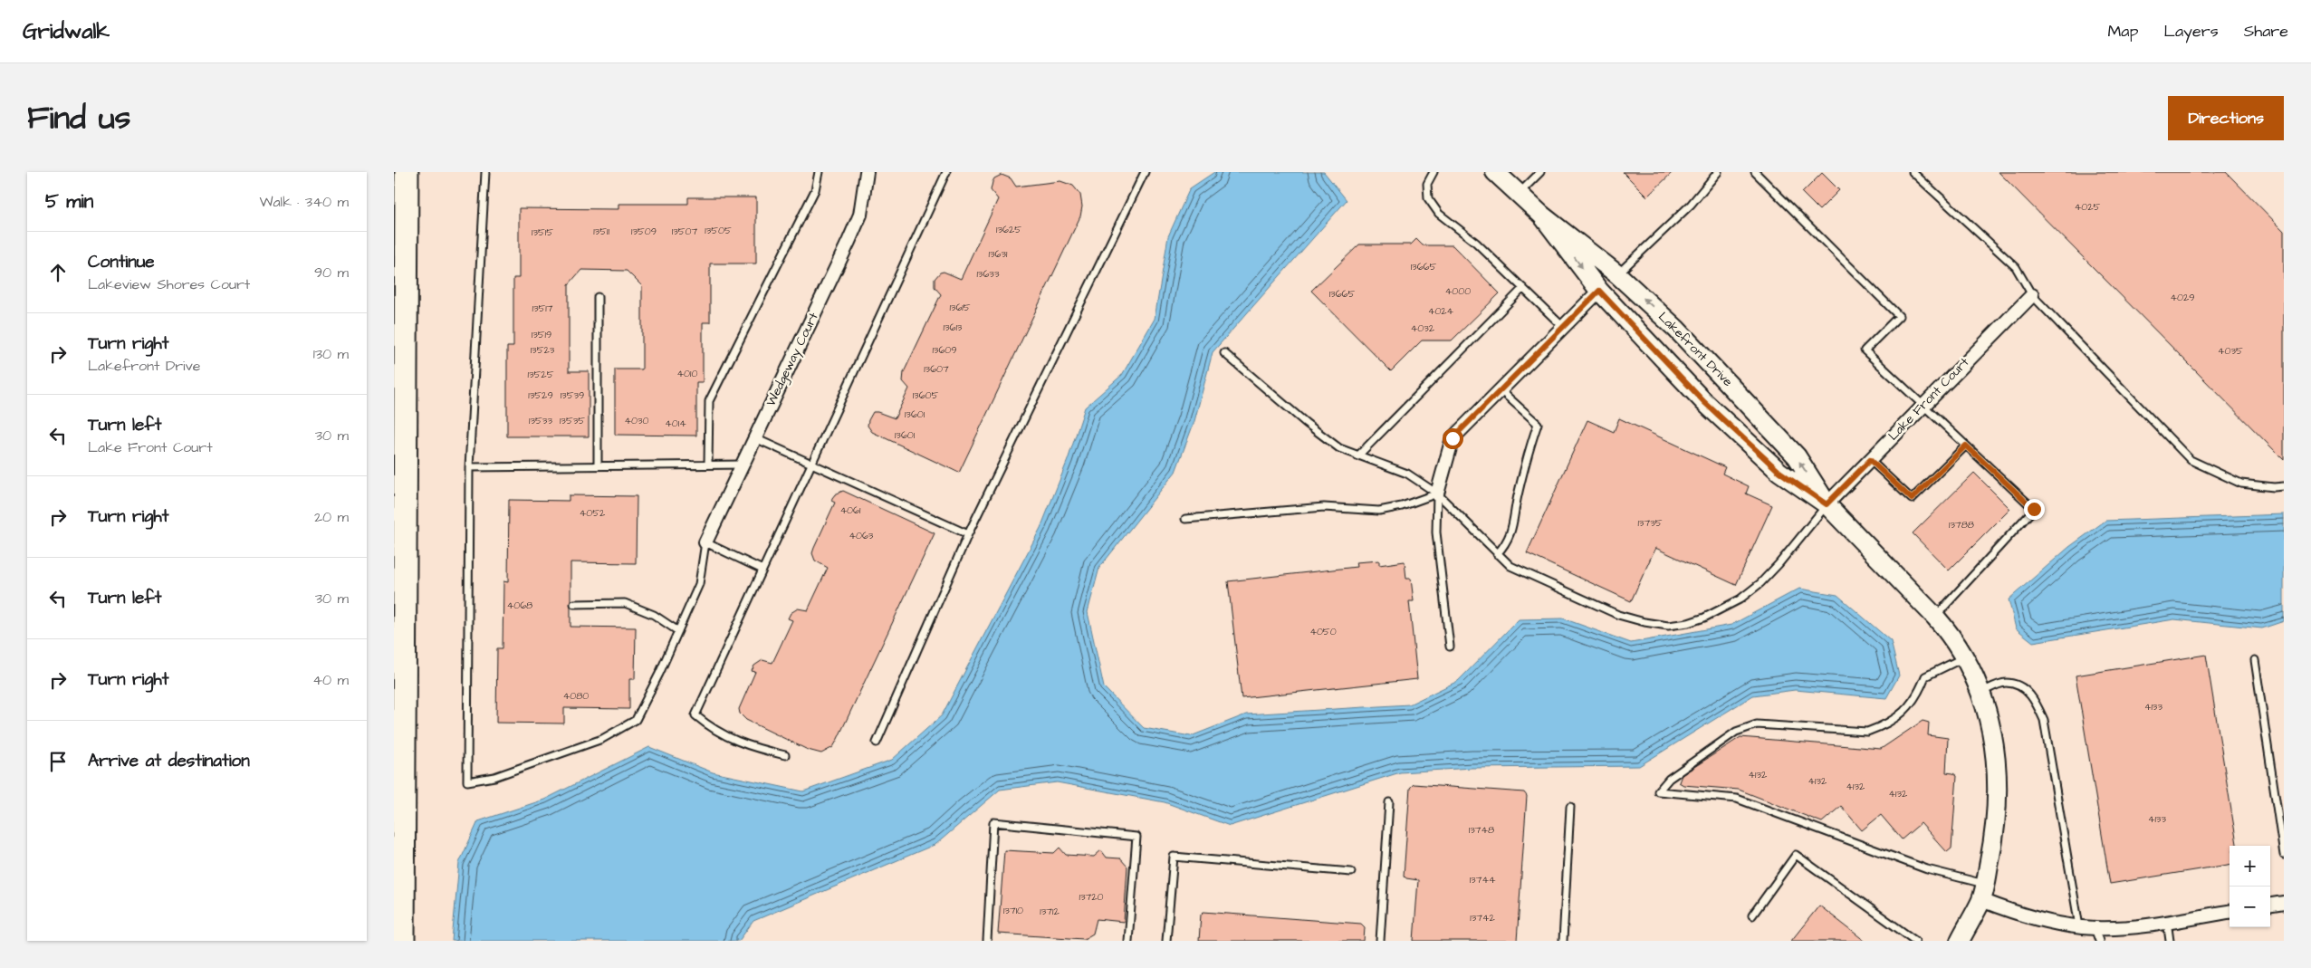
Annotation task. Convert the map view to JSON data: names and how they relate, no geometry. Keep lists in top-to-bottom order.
{
  "streets": {
    "street": ["Lakefront Drive", "Wedgeway Court", "Lake Front Court"]
  },
  "crossings": [
    ["Lakefront Drive", "Lake Front Court"]
  ],
  "house_numbers": [
    "4025",
    "13625",
    "13505",
    "13511",
    "13509",
    "13507",
    "13515",
    "13631",
    "13665",
    "13633",
    "4000",
    "13665",
    "4029",
    "13615",
    "13517",
    "4024",
    "13613",
    "4032",
    "13519",
    "13523",
    "13609",
    "4035",
    "13607",
    "4010",
    "13525",
    "13529",
    "13539",
    "13605",
    "13601",
    "13533",
    "13535",
    "4030",
    "4014",
    "13601",
    "4061",
    "4052",
    "13735",
    "13788",
    "4063",
    "4068",
    "4050",
    "4080",
    "4133",
    "4132",
    "4132",
    "4132",
    "4132",
    "4133",
    "13748",
    "13744",
    "13720",
    "13710",
    "13712",
    "13742"
  ],
  "page": {
    "header": "Gridwalk",
    "nav": ["Map", "Layers", "Share"],
    "title": "Find us",
    "buttons": "Directions",
    "heading": ["5 min", "Walk · 340 m"],
    "list": [
      ["Continue", "Lakeview Shores Court", "90 m"],
      ["Turn right", "Lakefront Drive", "130 m"],
      ["Turn left", "Lake Front Court", "30 m"],
      ["Turn right", "20 m"],
      ["Turn left", "30 m"],
      ["Turn right", "40 m"],
      "Arrive at destination"
    ],
    "map_buttons": ["+", "−"]
  }
}
